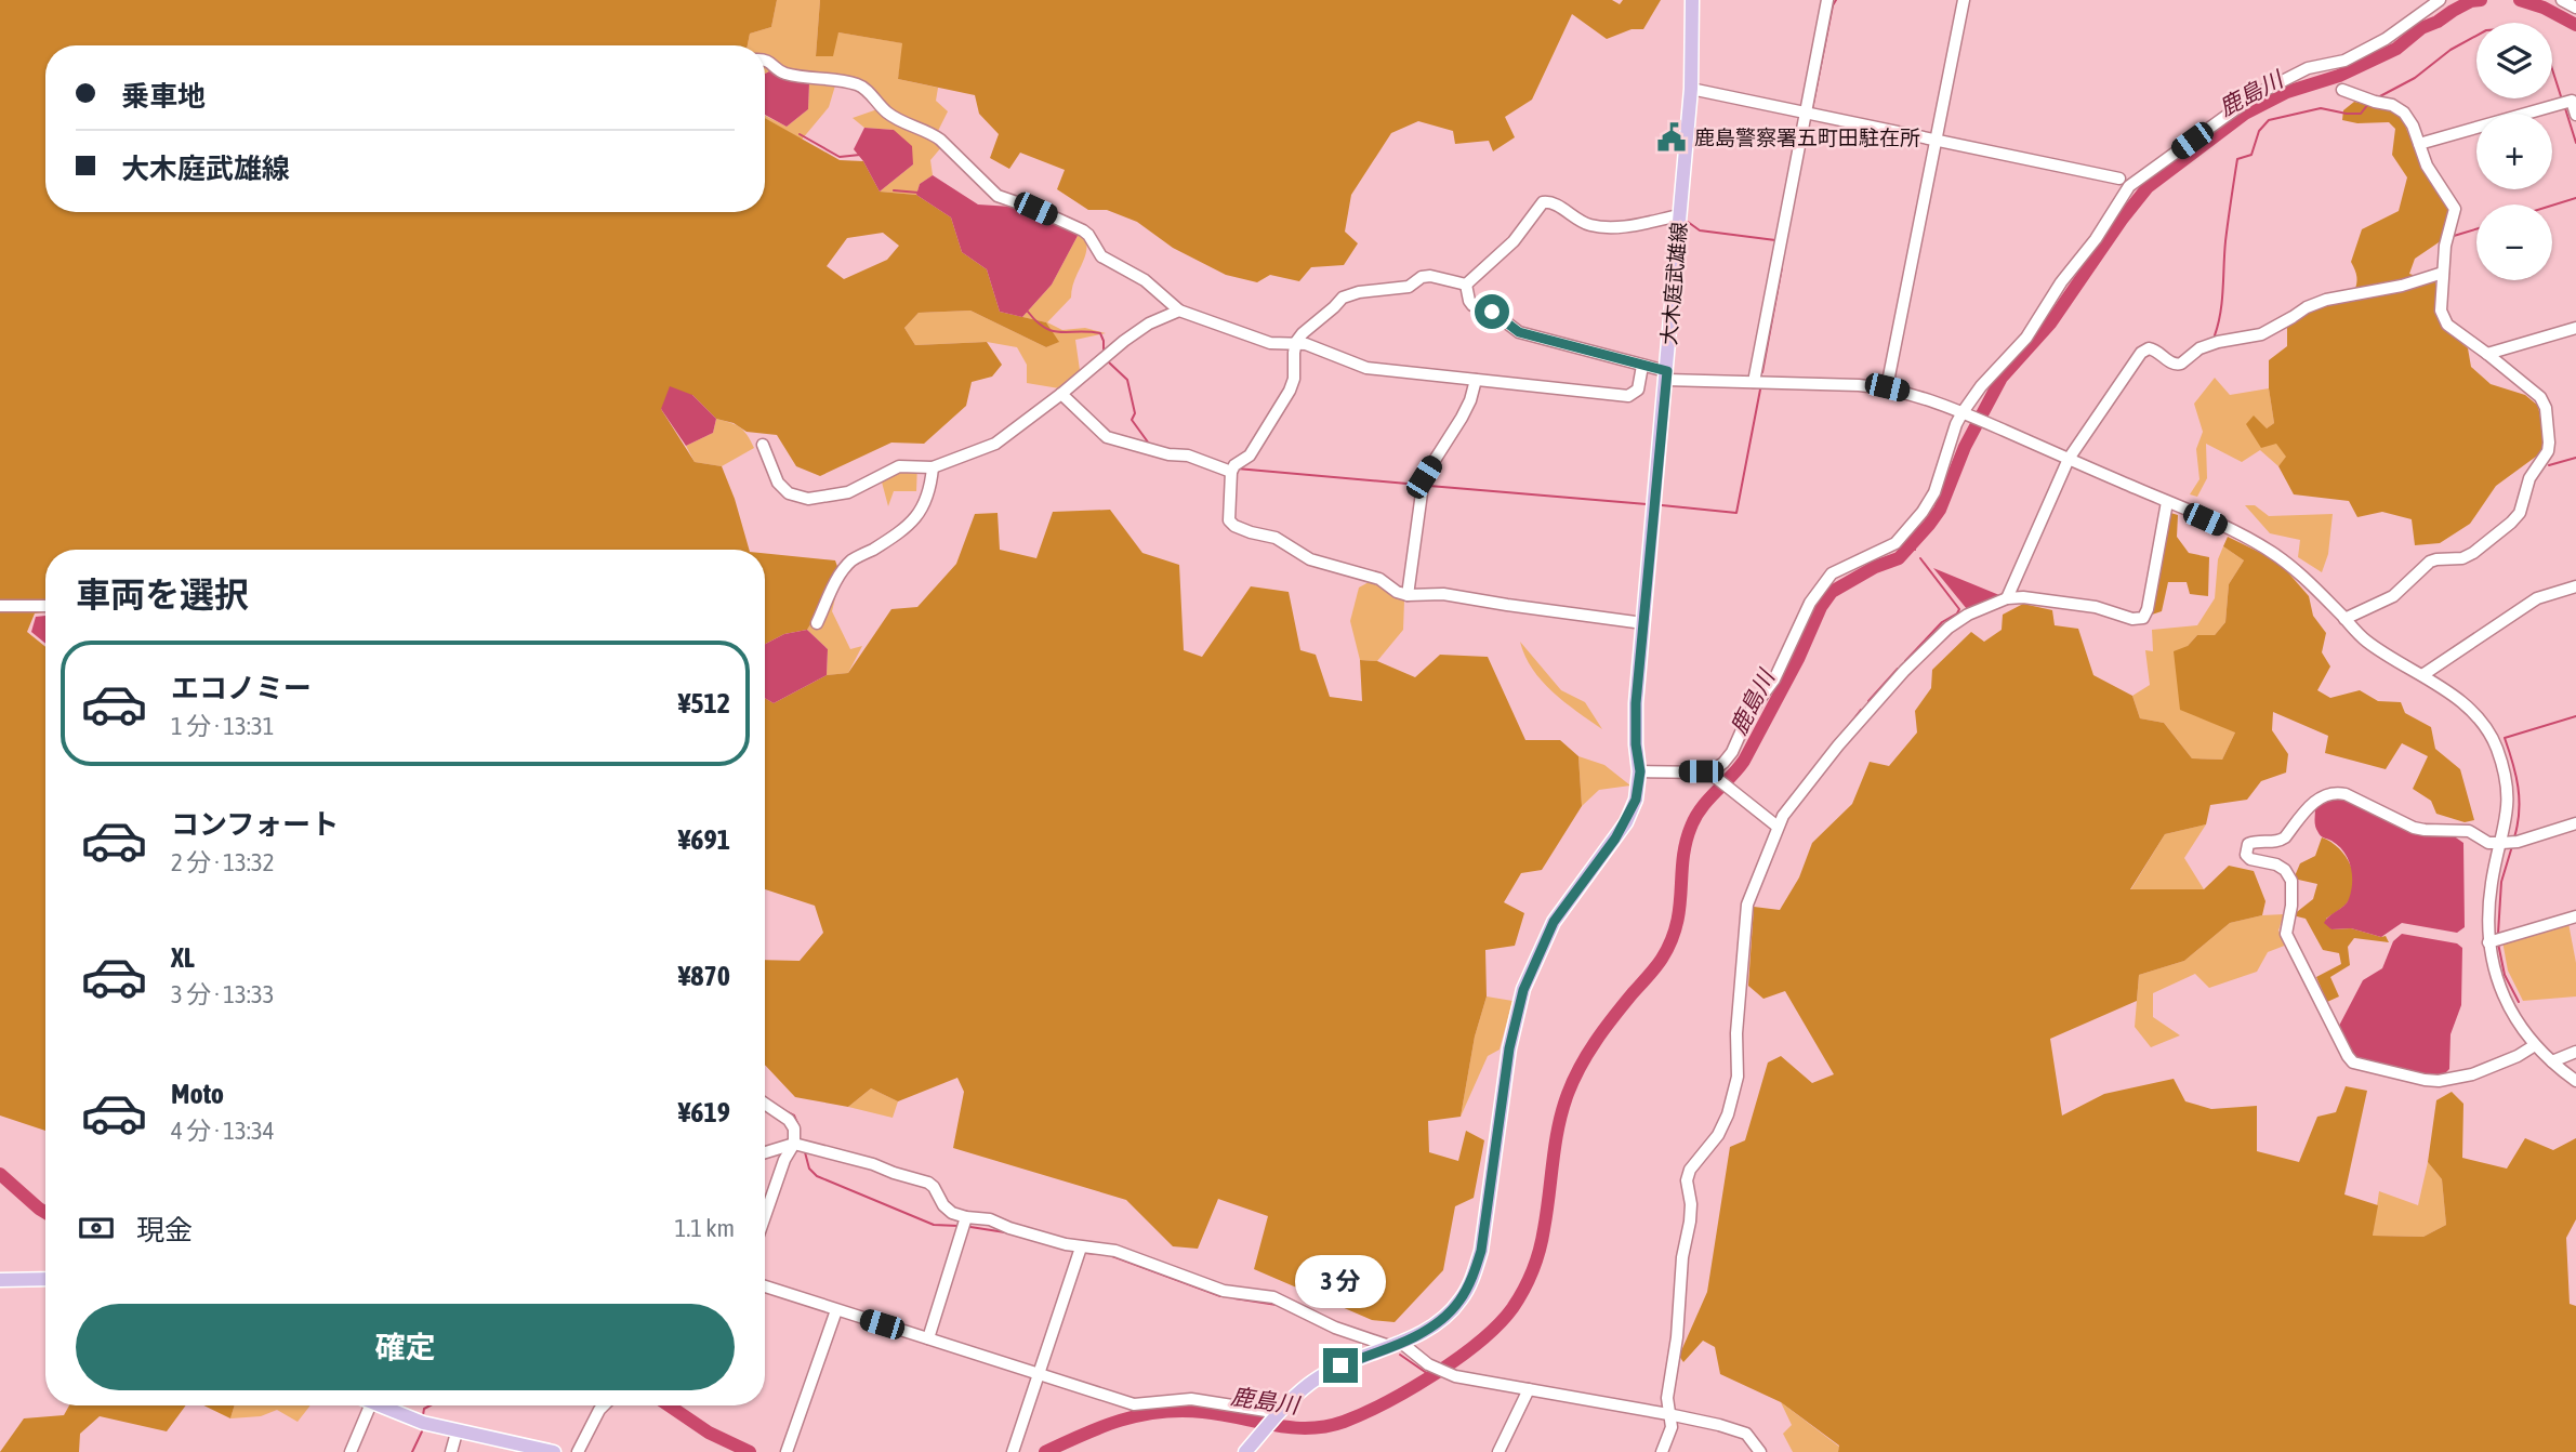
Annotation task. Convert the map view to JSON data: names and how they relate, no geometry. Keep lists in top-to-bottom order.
{
  "streets": {
    "main road": ["大木庭武雄線"]
  },
  "water": ["鹿島川"],
  "places": {
    "public building": ["鹿島警察署五町田駐在所"]
  },
  "page": {
    "map_buttons": ["+", "−"],
    "banner": ["乗車地", "大木庭武雄線"],
    "heading": "車両を選択",
    "list": [
      {
        "name": "エコノミー",
        "note": "1 分 · 13:31",
        "value": "¥512"
      },
      {
        "name": "コンフォート",
        "note": "2 分 · 13:32",
        "value": "¥691"
      },
      {
        "name": "XL",
        "note": "3 分 · 13:33",
        "value": "¥870"
      },
      {
        "name": "Moto",
        "note": "4 分 · 13:34",
        "value": "¥619"
      }
    ],
    "pay": ["現金", "1.1 km"],
    "bubble": "3 分",
    "buttons": "確定"
  }
}
